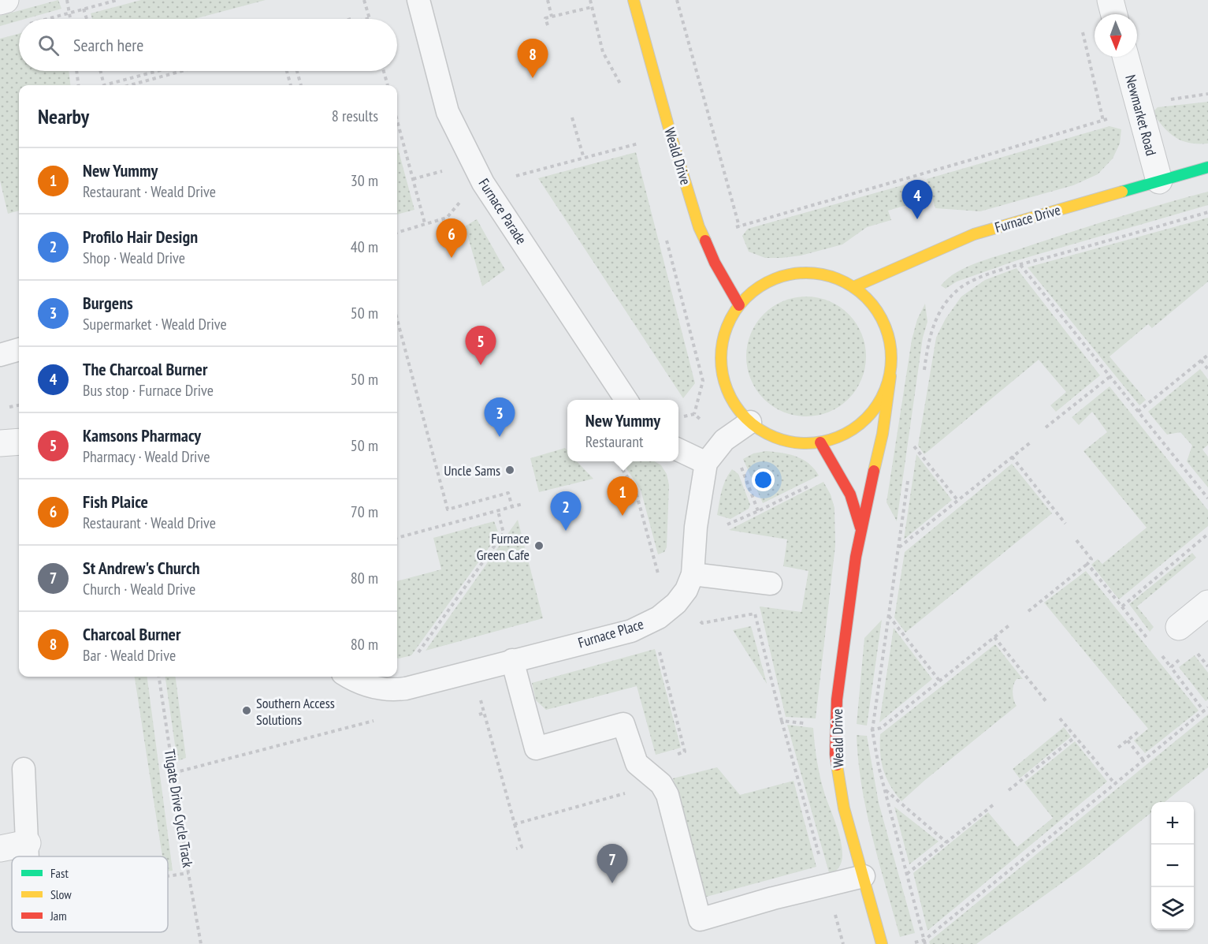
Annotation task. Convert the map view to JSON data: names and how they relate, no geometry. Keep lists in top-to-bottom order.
{
  "streets": {
    "street": ["Newmarket Road", "Weald Drive", "Furnace Drive"],
    "lane": ["Furnace Parade", "Furnace Place"],
    "path": ["Tilgate Drive Cycle Track"]
  },
  "crossings": [
    ["Newmarket Road", "Furnace Drive"],
    ["Weald Drive", "Furnace Drive"],
    ["Weald Drive", "Furnace Place"]
  ],
  "places": ["Uncle Sams", "Furnace Green Cafe", "Southern Access Solutions"],
  "legend": ["Fast", "Slow", "Jam"],
  "north": "bottom",
  "page": {
    "search": "Search here",
    "pins": [
      "8",
      "4",
      "6",
      "5",
      "3",
      "1",
      "2",
      "7"
    ],
    "heading": ["Nearby", "8 results"],
    "list": [
      {
        "mark": "1",
        "name": "New Yummy",
        "note": "Restaurant · Weald Drive",
        "value": "30 m"
      },
      {
        "mark": "2",
        "name": "Profilo Hair Design",
        "note": "Shop · Weald Drive",
        "value": "40 m"
      },
      {
        "mark": "3",
        "name": "Burgens",
        "note": "Supermarket · Weald Drive",
        "value": "50 m"
      },
      {
        "mark": "4",
        "name": "The Charcoal Burner",
        "note": "Bus stop · Furnace Drive",
        "value": "50 m"
      },
      {
        "mark": "5",
        "name": "Kamsons Pharmacy",
        "note": "Pharmacy · Weald Drive",
        "value": "50 m"
      },
      {
        "mark": "6",
        "name": "Fish Plaice",
        "note": "Restaurant · Weald Drive",
        "value": "70 m"
      },
      {
        "mark": "7",
        "name": "St Andrew's Church",
        "note": "Church · Weald Drive",
        "value": "80 m"
      },
      {
        "mark": "8",
        "name": "Charcoal Burner",
        "note": "Bar · Weald Drive",
        "value": "80 m"
      }
    ],
    "popup": ["New Yummy", "Restaurant"],
    "map_buttons": ["+", "−"]
  }
}
